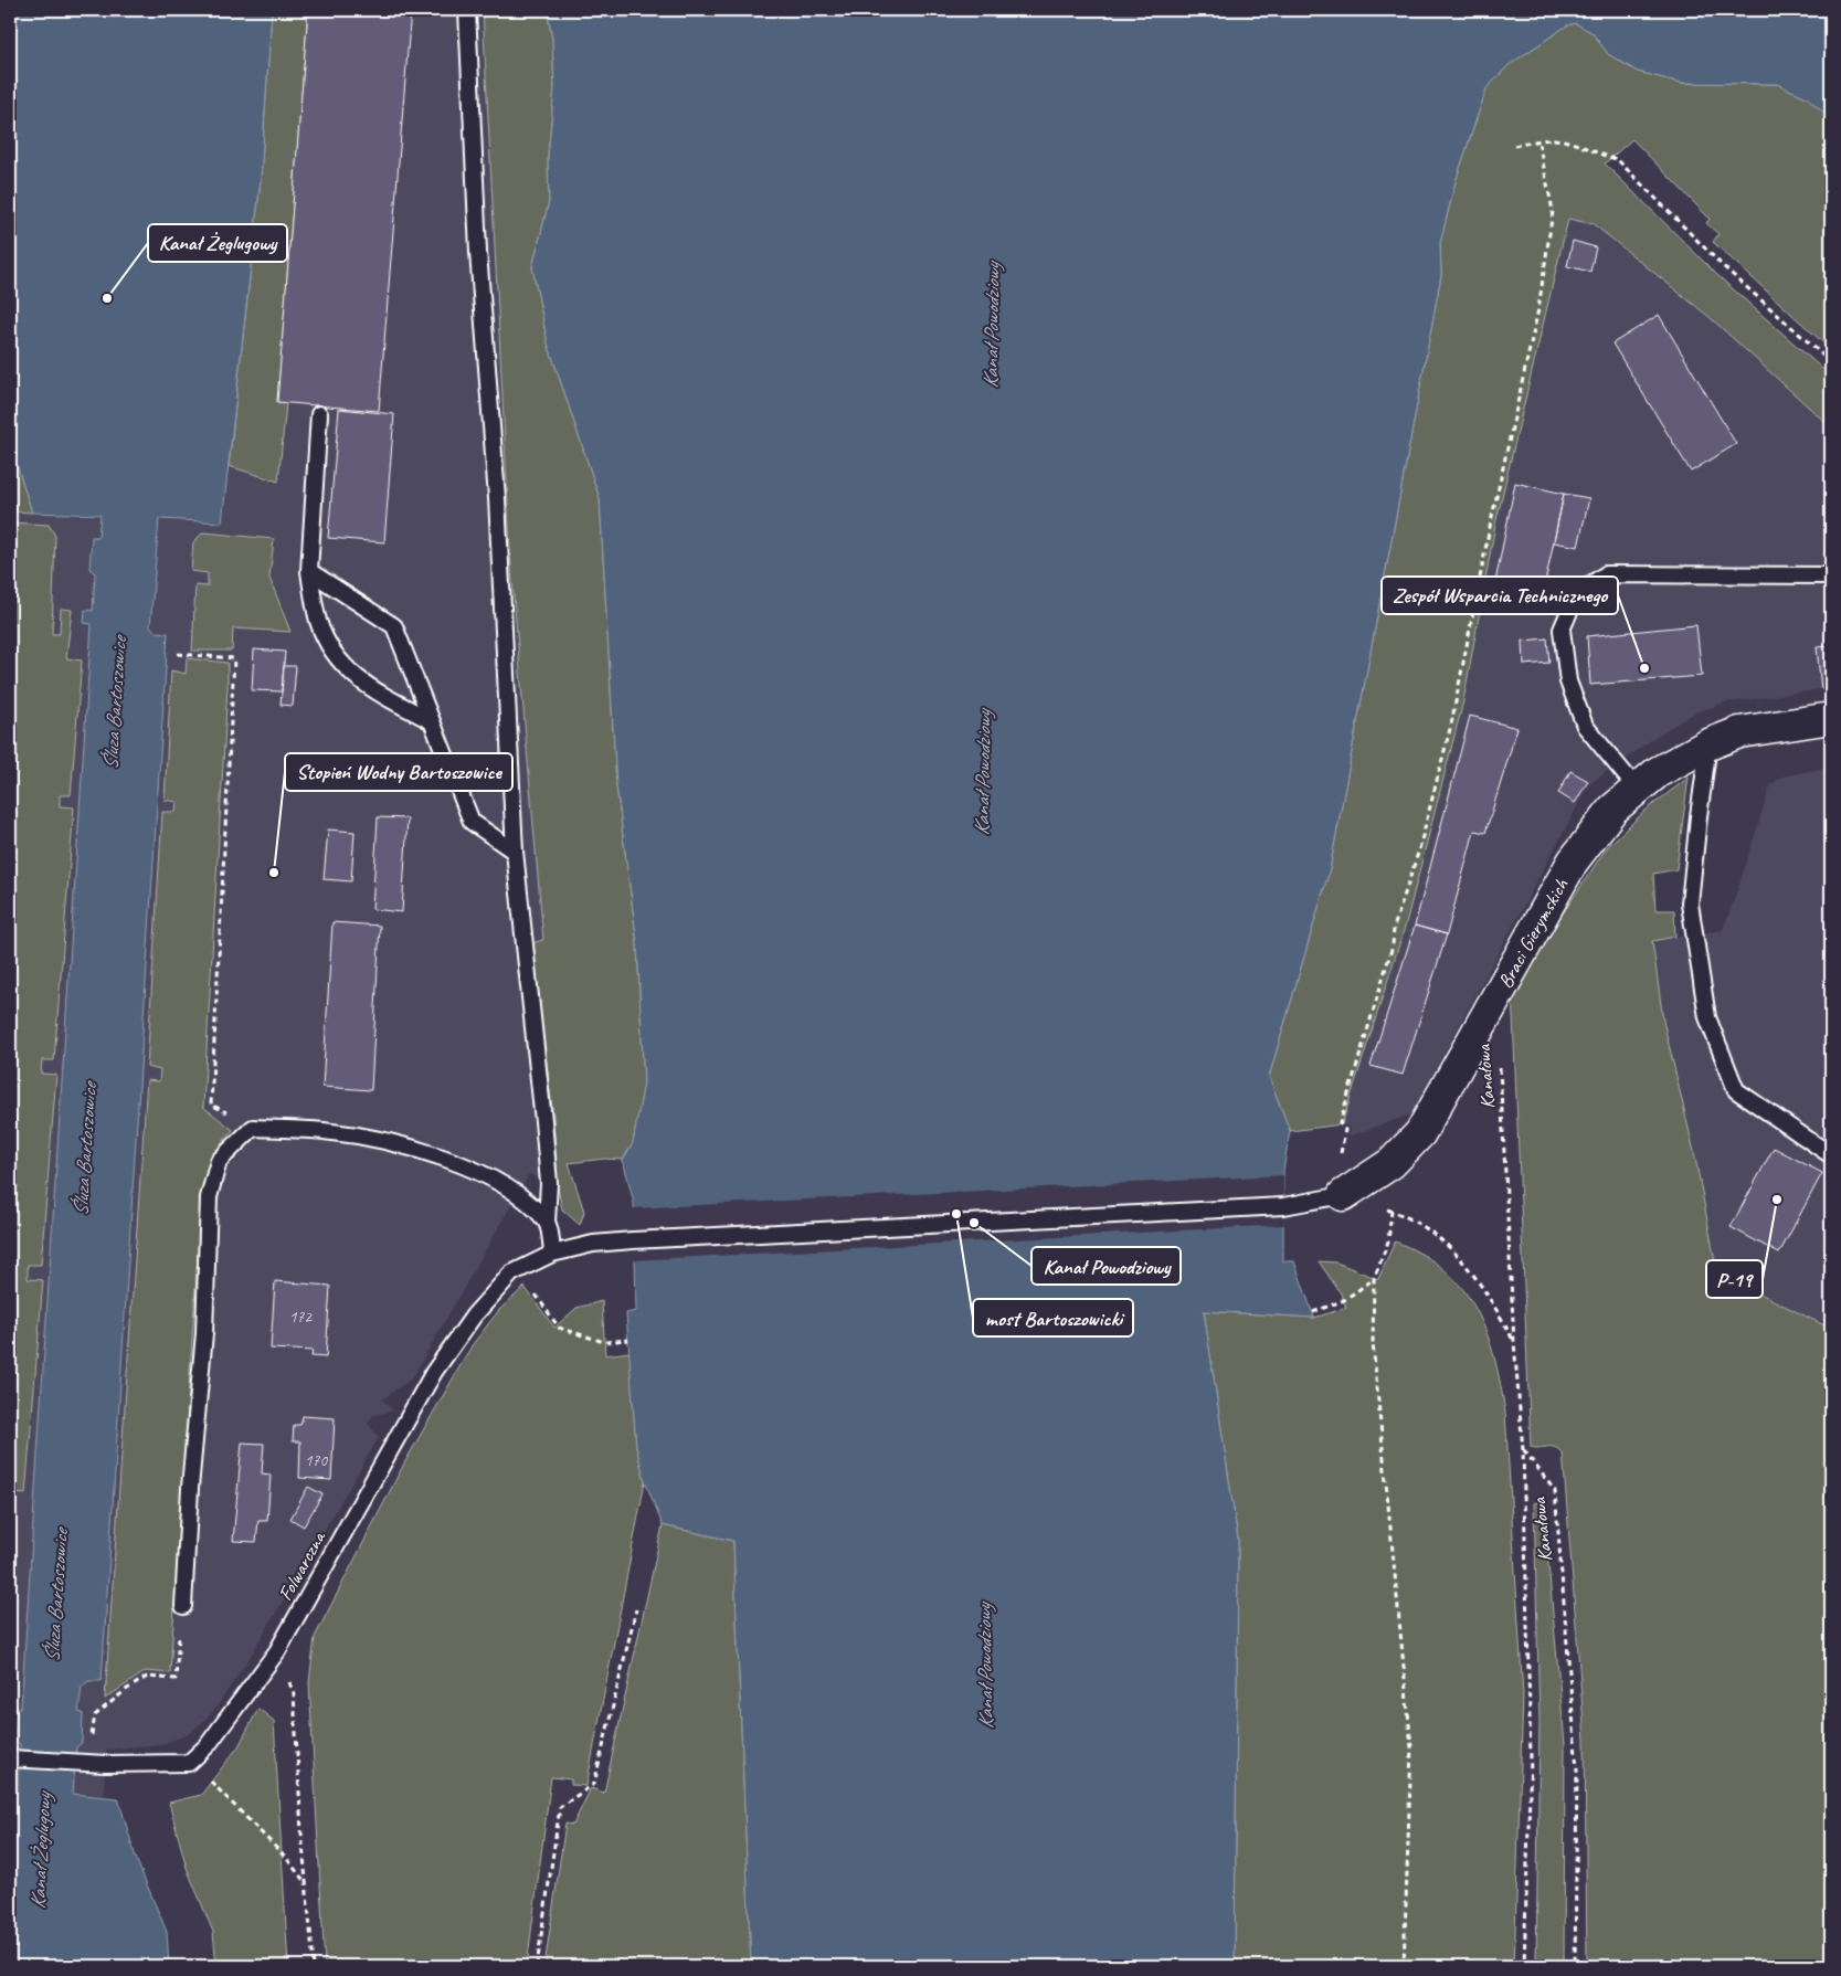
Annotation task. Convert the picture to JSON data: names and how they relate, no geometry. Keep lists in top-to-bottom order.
{
  "streets": {
    "street": ["Braci Gierymskich"],
    "lane": ["Folwarczna"],
    "path": ["Kanałowa"]
  },
  "crossings": [
    ["Braci Gierymskich", "Folwarczna"]
  ],
  "water": ["Kanał Powodziowy", "Śluza Bartoszowice", "Kanał Żeglugowy"],
  "places": [
    "Kanał Żeglugowy",
    "Zespół Wsparcia Technicznego",
    "Stopień Wodny Bartoszowice",
    "P-19",
    "most Bartoszowicki",
    "Kanał Powodziowy"
  ],
  "house_numbers": ["172", "170"]
}
